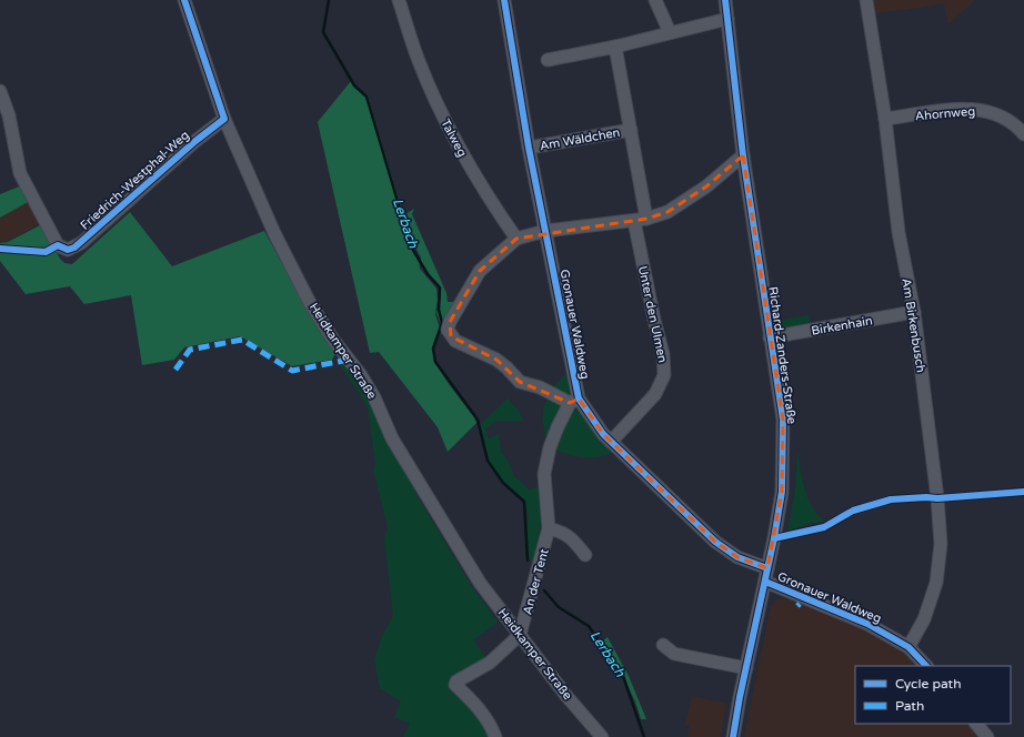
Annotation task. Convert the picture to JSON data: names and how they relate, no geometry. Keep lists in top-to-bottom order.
{
  "streets": {
    "street": [
      "Ahornweg",
      "Talweg",
      "Am Wäldchen",
      "Friedrich-Westphal-Weg",
      "Unter den Ulmen",
      "Gronauer Waldweg",
      "Birkenhain",
      "Am Birkenbusch",
      "Heidkamper Straße",
      "Richard-Zanders-Straße",
      "An der Tent"
    ]
  },
  "crossings": [
    ["Ahornweg", "Am Birkenbusch"],
    ["Am Wäldchen", "Unter den Ulmen"],
    ["Am Wäldchen", "Gronauer Waldweg"],
    ["Friedrich-Westphal-Weg", "Heidkamper Straße"],
    ["Unter den Ulmen", "Gronauer Waldweg"],
    ["Gronauer Waldweg", "Am Birkenbusch"],
    ["Gronauer Waldweg", "Richard-Zanders-Straße"],
    ["Gronauer Waldweg", "An der Tent"],
    ["Birkenhain", "Am Birkenbusch"],
    ["Birkenhain", "Richard-Zanders-Straße"],
    ["Heidkamper Straße", "An der Tent"]
  ],
  "water": ["Lerbach"],
  "legend": ["Cycle path", "Path"]
}
